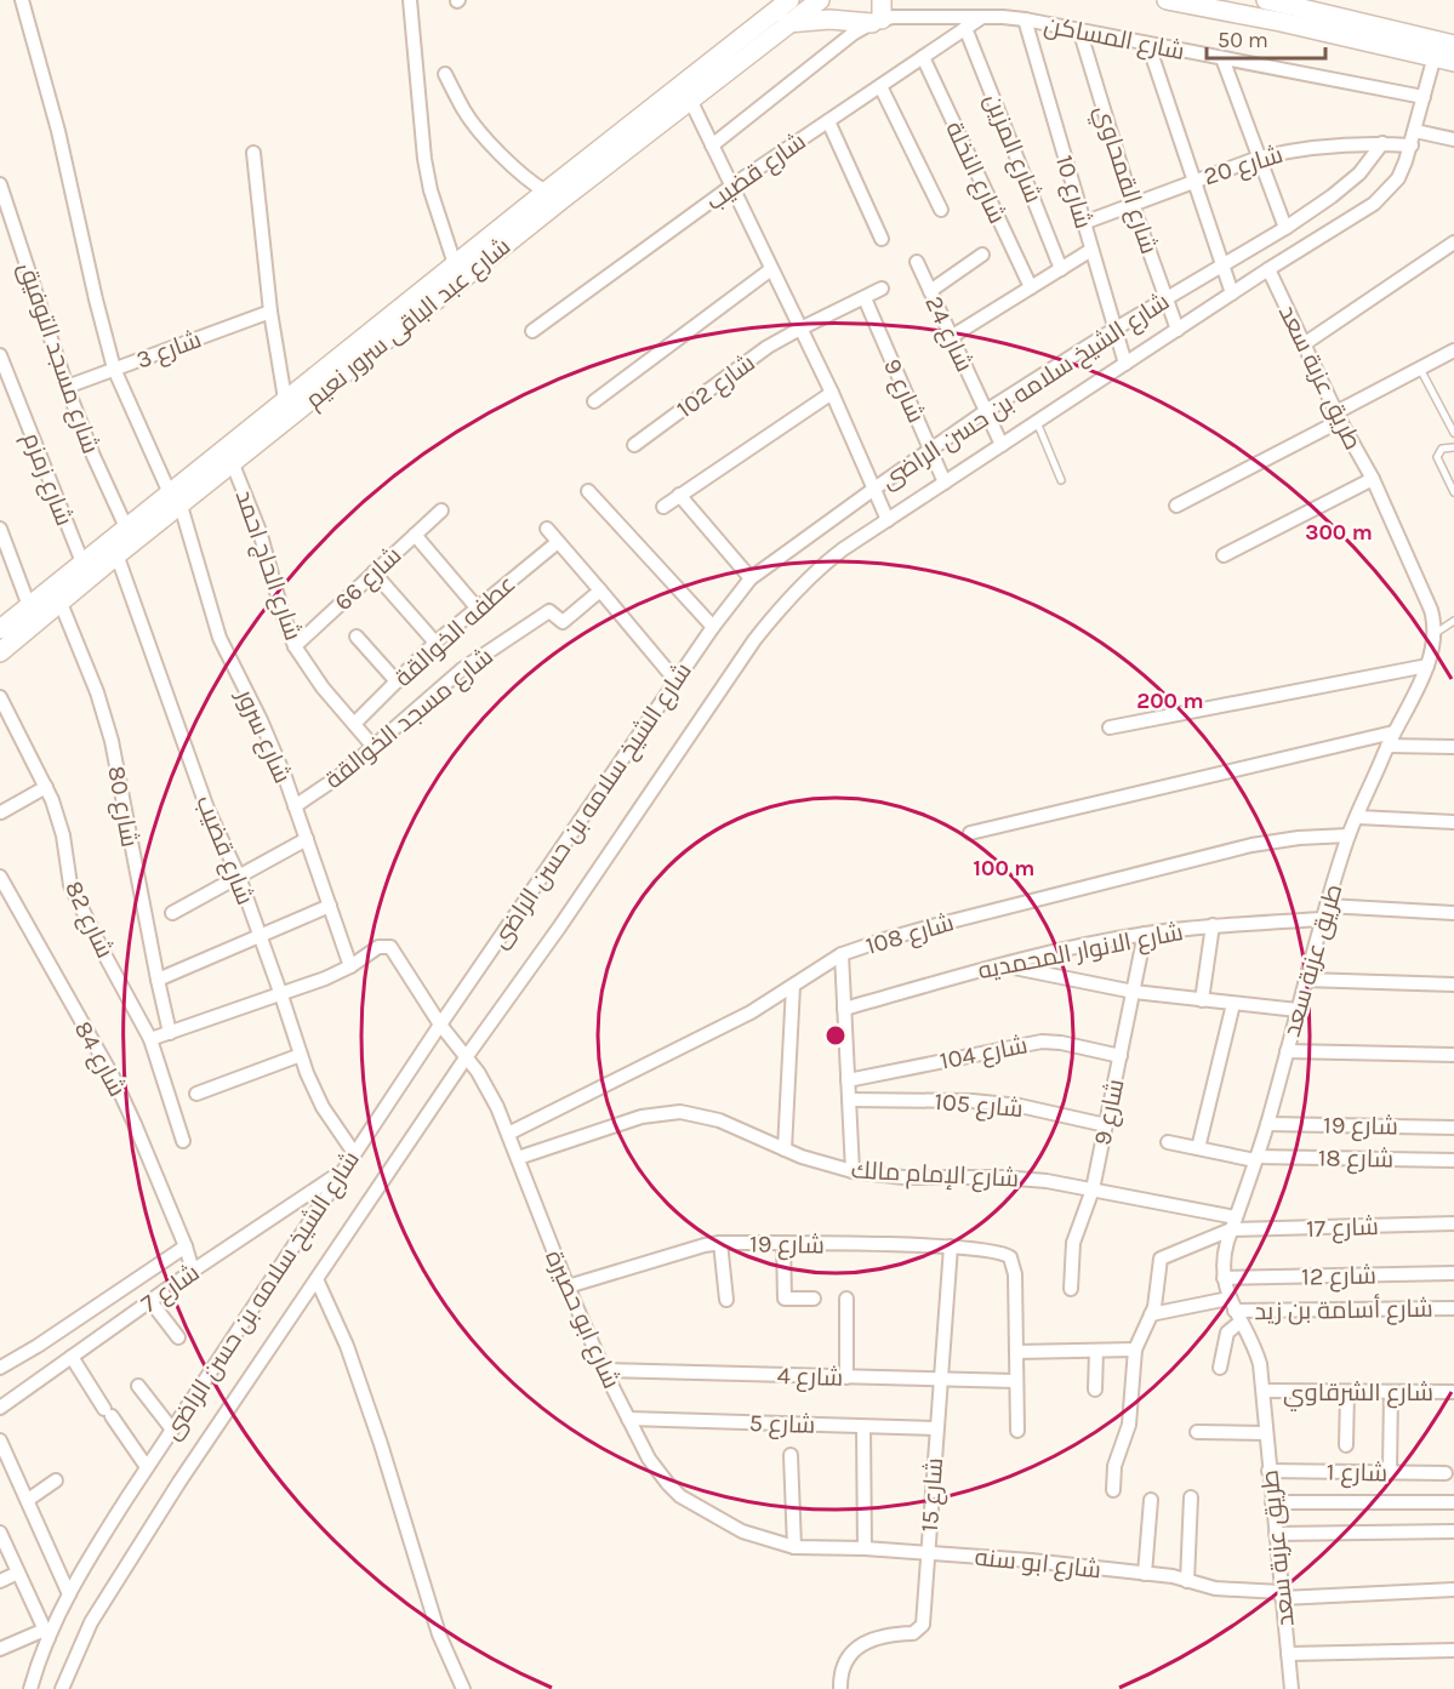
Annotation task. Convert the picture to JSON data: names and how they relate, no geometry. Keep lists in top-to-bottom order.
{
  "streets": {
    "street": [
      "شارع المساكن",
      "شارع المزين",
      "شارع 20",
      "شارع قضيب",
      "شارع النخلة",
      "شارع القمحاوي",
      "شارع 10",
      "شارع عبد الباقى سرور نعيم",
      "شارع 24",
      "شارع 3",
      "شارع مسجد التوفيق",
      "طريق عزبة سعد",
      "شارع 102",
      "شارع 9",
      "شارع الشيخ سلامه بن حسن الراضى",
      "شارع زمزم",
      "شارع الحاج احمد",
      "شارع 66",
      "عطفه الخوالقة",
      "شارع مسجد الخوالقة",
      "شارع سرور",
      "شارع 80",
      "شارع 82",
      "شارع 108",
      "شارع الانوار المحمديه",
      "شارع 104",
      "شارع 84",
      "شارع 105",
      "شارع 19",
      "شارع 18",
      "شارع الإمام مالك",
      "شارع 17",
      "شارع 12",
      "شارع 7",
      "شارع أسامة بن زيد",
      "شارع ابو حصيرة",
      "شارع 4",
      "شارع الشرقاوي",
      "شارع 5",
      "شارع 1",
      "شارع 15",
      "شارع ابو سنه"
    ]
  },
  "crossings": [
    ["شارع المساكن", "شارع قضيب"],
    ["شارع المساكن", "شارع القمحاوي"],
    ["شارع المساكن", "شارع 10"],
    ["شارع المساكن", "شارع الشيخ سلامه بن حسن الراضى"],
    ["شارع المزين", "شارع قضيب"],
    ["شارع 20", "شارع القمحاوي"],
    ["شارع 20", "شارع 10"],
    ["شارع 20", "شارع الشيخ سلامه بن حسن الراضى"],
    ["شارع قضيب", "شارع النخلة"],
    ["شارع قضيب", "شارع عبد الباقى سرور نعيم"],
    ["شارع قضيب", "شارع الشيخ سلامه بن حسن الراضى"],
    ["شارع القمحاوي", "شارع الشيخ سلامه بن حسن الراضى"],
    ["شارع 10", "شارع الشيخ سلامه بن حسن الراضى"],
    ["شارع عبد الباقى سرور نعيم", "شارع مسجد التوفيق"],
    ["شارع عبد الباقى سرور نعيم", "شارع زمزم"],
    ["شارع عبد الباقى سرور نعيم", "شارع الحاج احمد"],
    ["شارع عبد الباقى سرور نعيم", "شارع سرور"],
    ["شارع عبد الباقى سرور نعيم", "شارع 80"],
    ["شارع 24", "شارع الشيخ سلامه بن حسن الراضى"],
    ["شارع 3", "شارع مسجد التوفيق"],
    ["شارع 3", "شارع سرور"],
    ["طريق عزبة سعد", "شارع الشيخ سلامه بن حسن الراضى"],
    ["طريق عزبة سعد", "شارع 108"],
    ["طريق عزبة سعد", "شارع الانوار المحمديه"],
    ["طريق عزبة سعد", "شارع 19"],
    ["طريق عزبة سعد", "شارع 18"],
    ["طريق عزبة سعد", "شارع الإمام مالك"],
    ["طريق عزبة سعد", "شارع 17"],
    ["طريق عزبة سعد", "شارع 12"],
    ["طريق عزبة سعد", "شارع أسامة بن زيد"],
    ["طريق عزبة سعد", "شارع الشرقاوي"],
    ["طريق عزبة سعد", "شارع 1"],
    ["طريق عزبة سعد", "شارع ابو سنه"],
    ["شارع 102", "شارع 9"],
    ["شارع 9", "شارع الشيخ سلامه بن حسن الراضى"],
    ["شارع 9", "شارع الانوار المحمديه"],
    ["شارع 9", "شارع 104"],
    ["شارع 9", "شارع 105"],
    ["شارع 9", "شارع الإمام مالك"],
    ["شارع الشيخ سلامه بن حسن الراضى", "شارع 7"],
    ["شارع الشيخ سلامه بن حسن الراضى", "شارع ابو حصيرة"],
    ["شارع الحاج احمد", "شارع 66"],
    ["شارع الحاج احمد", "عطفه الخوالقة"],
    ["شارع الحاج احمد", "شارع مسجد الخوالقة"],
    ["شارع مسجد الخوالقة", "شارع سرور"],
    ["شارع سرور", "شارع ابو حصيرة"],
    ["شارع 108", "شارع ابو حصيرة"],
    ["شارع 84", "شارع 7"],
    ["شارع 19", "شارع ابو حصيرة"],
    ["شارع 19", "شارع 15"],
    ["شارع الإمام مالك", "شارع 17"],
    ["شارع الإمام مالك", "شارع ابو حصيرة"],
    ["شارع ابو حصيرة", "شارع 4"],
    ["شارع ابو حصيرة", "شارع 5"],
    ["شارع ابو حصيرة", "شارع ابو سنه"],
    ["شارع 4", "شارع 15"],
    ["شارع 5", "شارع 15"],
    ["شارع 15", "شارع ابو سنه"]
  ],
  "scale_bar": "50 m",
  "rings": ["300 m", "200 m", "100 m"]
}
